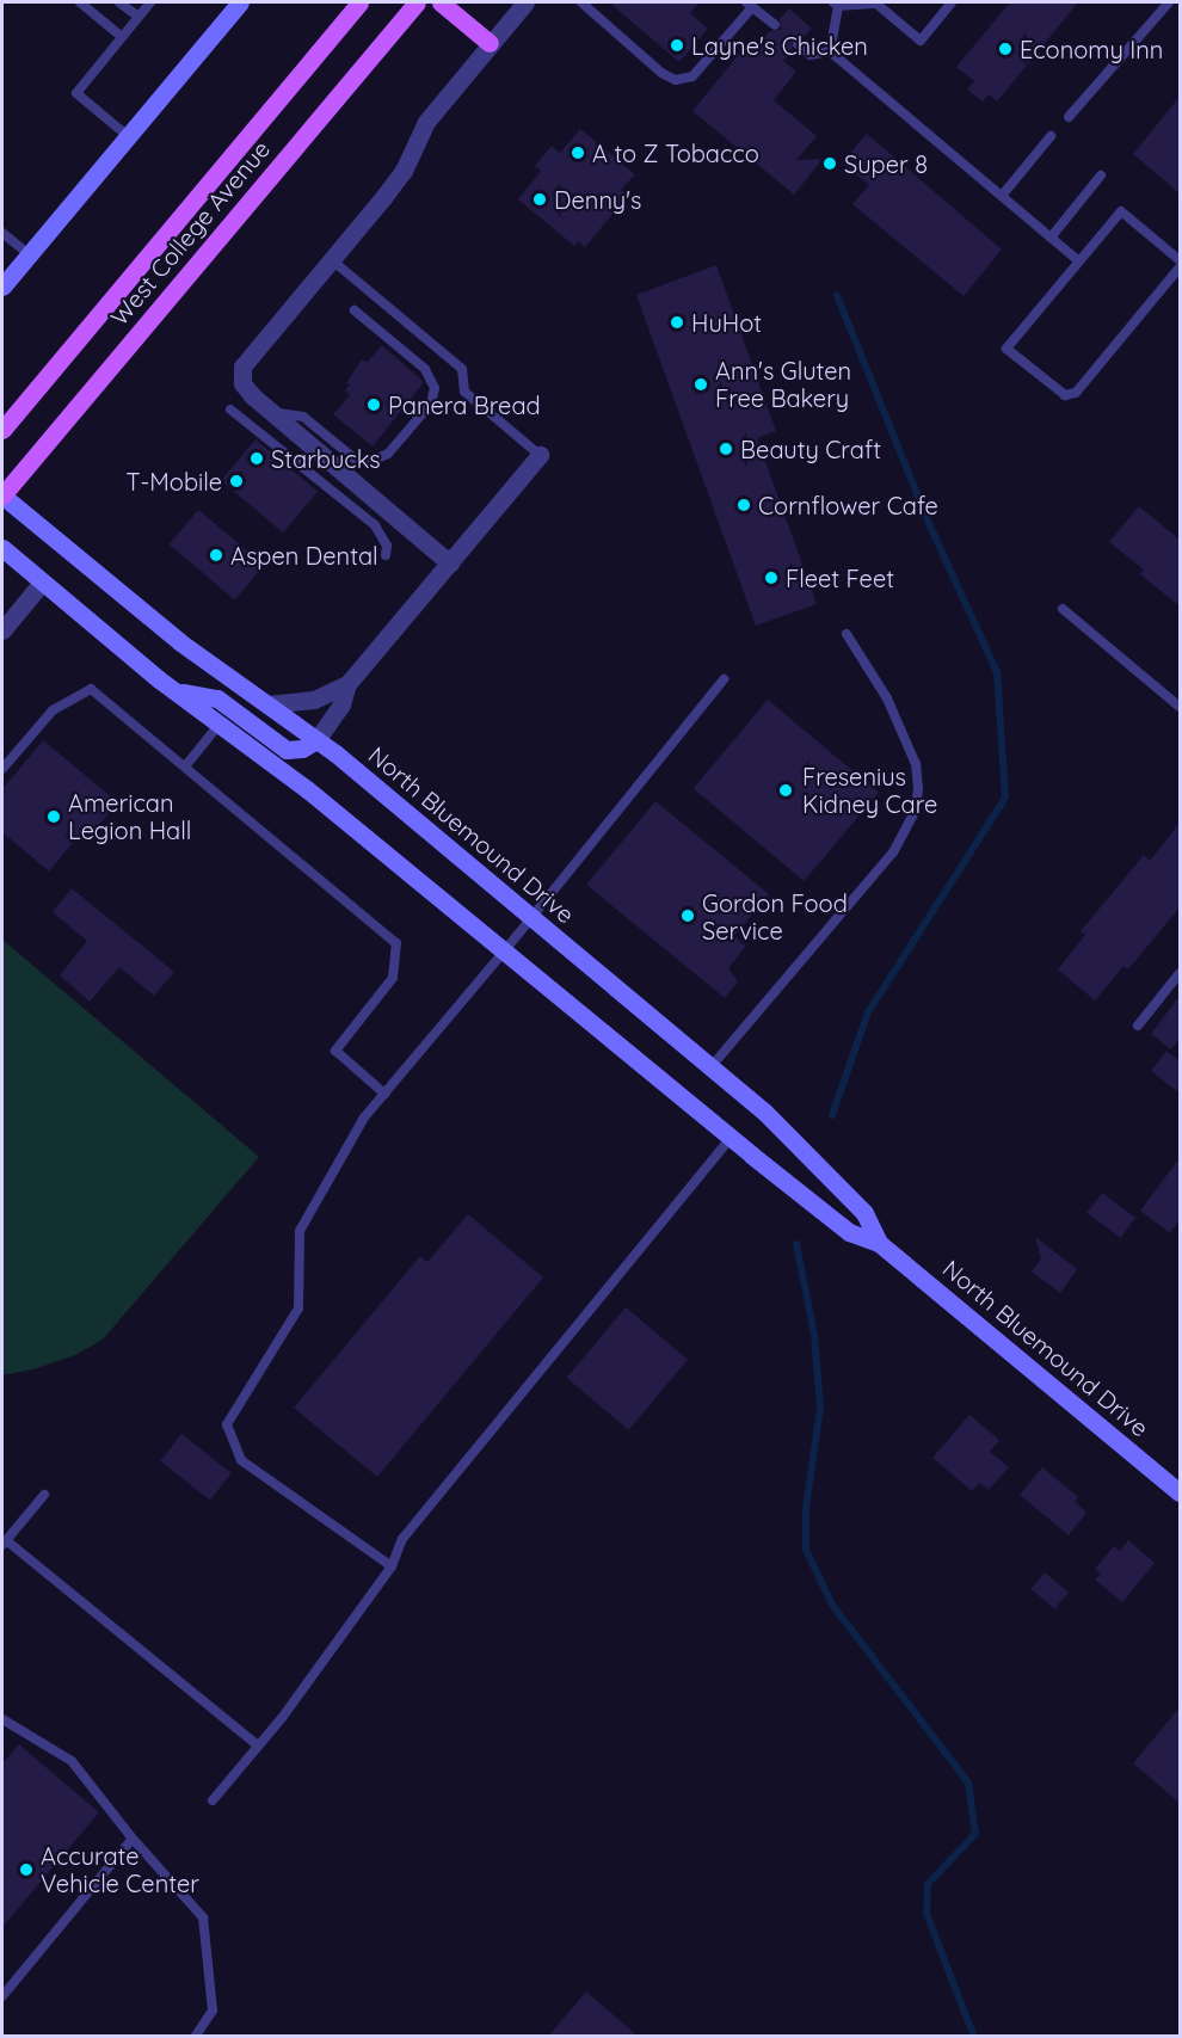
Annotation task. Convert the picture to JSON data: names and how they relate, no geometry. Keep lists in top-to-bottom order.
{
  "streets": {
    "main road": ["West College Avenue", "North Bluemound Drive"]
  },
  "crossings": [
    ["West College Avenue", "North Bluemound Drive"]
  ],
  "places": [
    "Layne's Chicken",
    "Economy Inn",
    "A to Z Tobacco",
    "Super 8",
    "Denny's",
    "HuHot",
    "Ann's Gluten Free Bakery",
    "Panera Bread",
    "Beauty Craft",
    "Starbucks",
    "T-Mobile",
    "Cornflower Cafe",
    "Aspen Dental",
    "Fleet Feet",
    "Fresenius Kidney Care",
    "American Legion Hall",
    "Gordon Food Service",
    "Accurate Vehicle Center"
  ]
}
